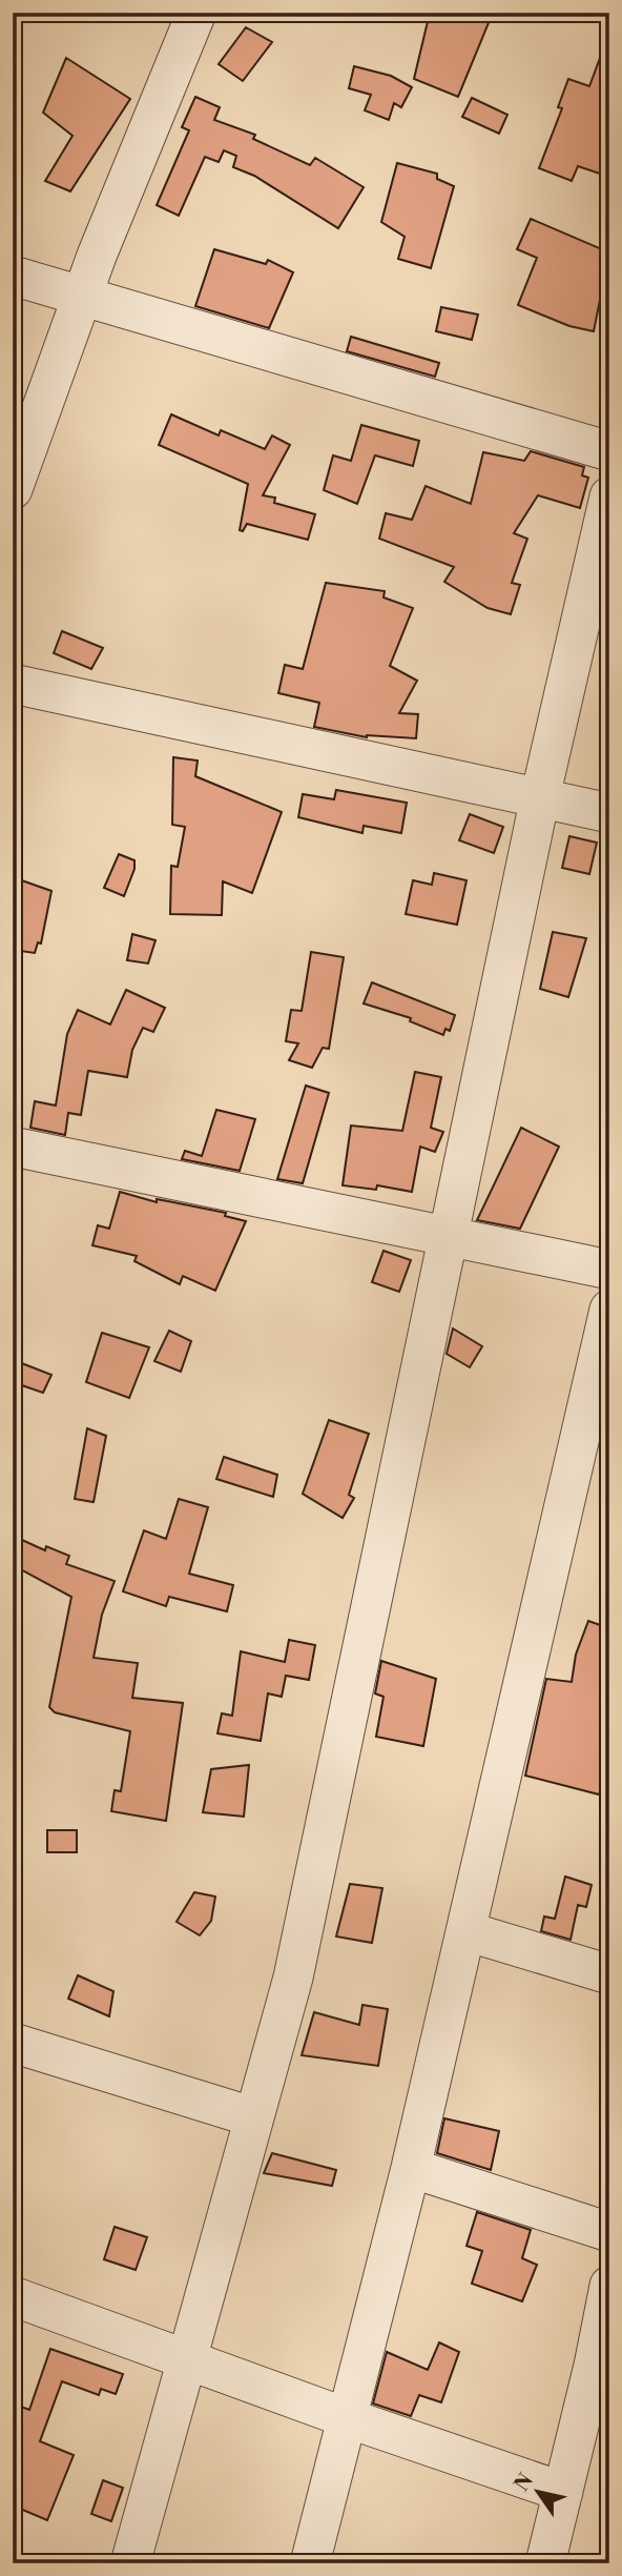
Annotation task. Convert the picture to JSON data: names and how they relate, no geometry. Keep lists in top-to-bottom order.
{
  "north": "top left"
}
